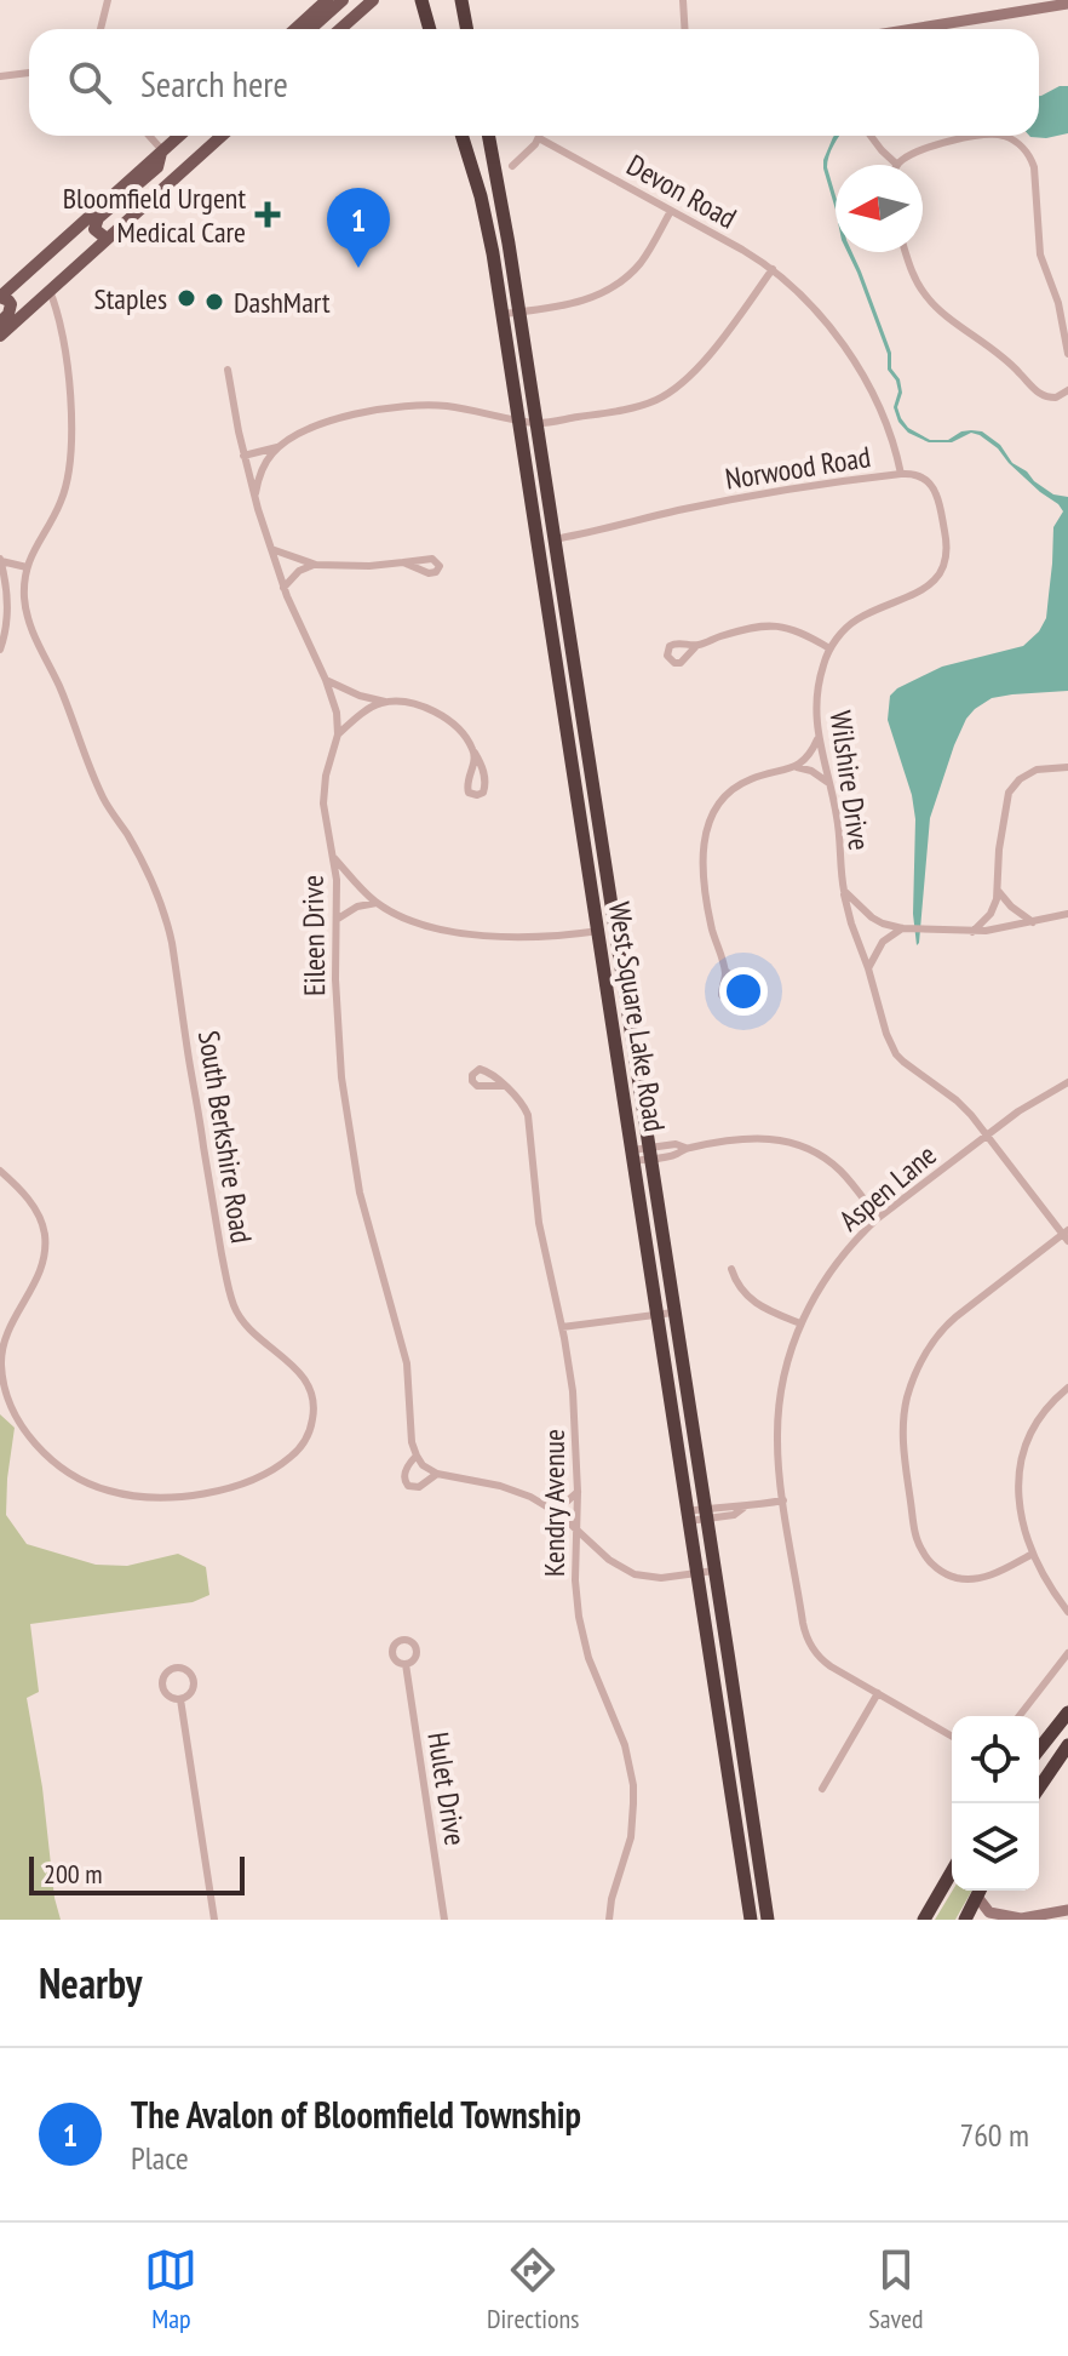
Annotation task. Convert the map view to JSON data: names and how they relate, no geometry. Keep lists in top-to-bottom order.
{
  "streets": {
    "highway": ["West Square Lake Road"],
    "street": [
      "Devon Road",
      "Norwood Road",
      "Wilshire Drive",
      "Eileen Drive",
      "South Berkshire Road",
      "Aspen Lane",
      "Kendry Avenue",
      "Hulet Drive"
    ]
  },
  "crossings": [
    ["Devon Road", "Norwood Road"],
    ["Norwood Road", "West Square Lake Road"],
    ["Wilshire Drive", "Aspen Lane"],
    ["Eileen Drive", "West Square Lake Road"],
    ["Eileen Drive", "Kendry Avenue"]
  ],
  "places": {
    "health": ["Bloomfield Urgent Medical Care"],
    "other": ["Staples", "DashMart"]
  },
  "scale_bar": "200 m",
  "north": "left",
  "page": {
    "search": "Search here",
    "pins": "1",
    "scale": "200 m",
    "heading": "Nearby",
    "list": [
      {
        "mark": "1",
        "name": "The Avalon of Bloomfield Township",
        "note": "Place",
        "value": "760 m"
      }
    ],
    "nav": ["Map", "Directions", "Saved"]
  }
}
